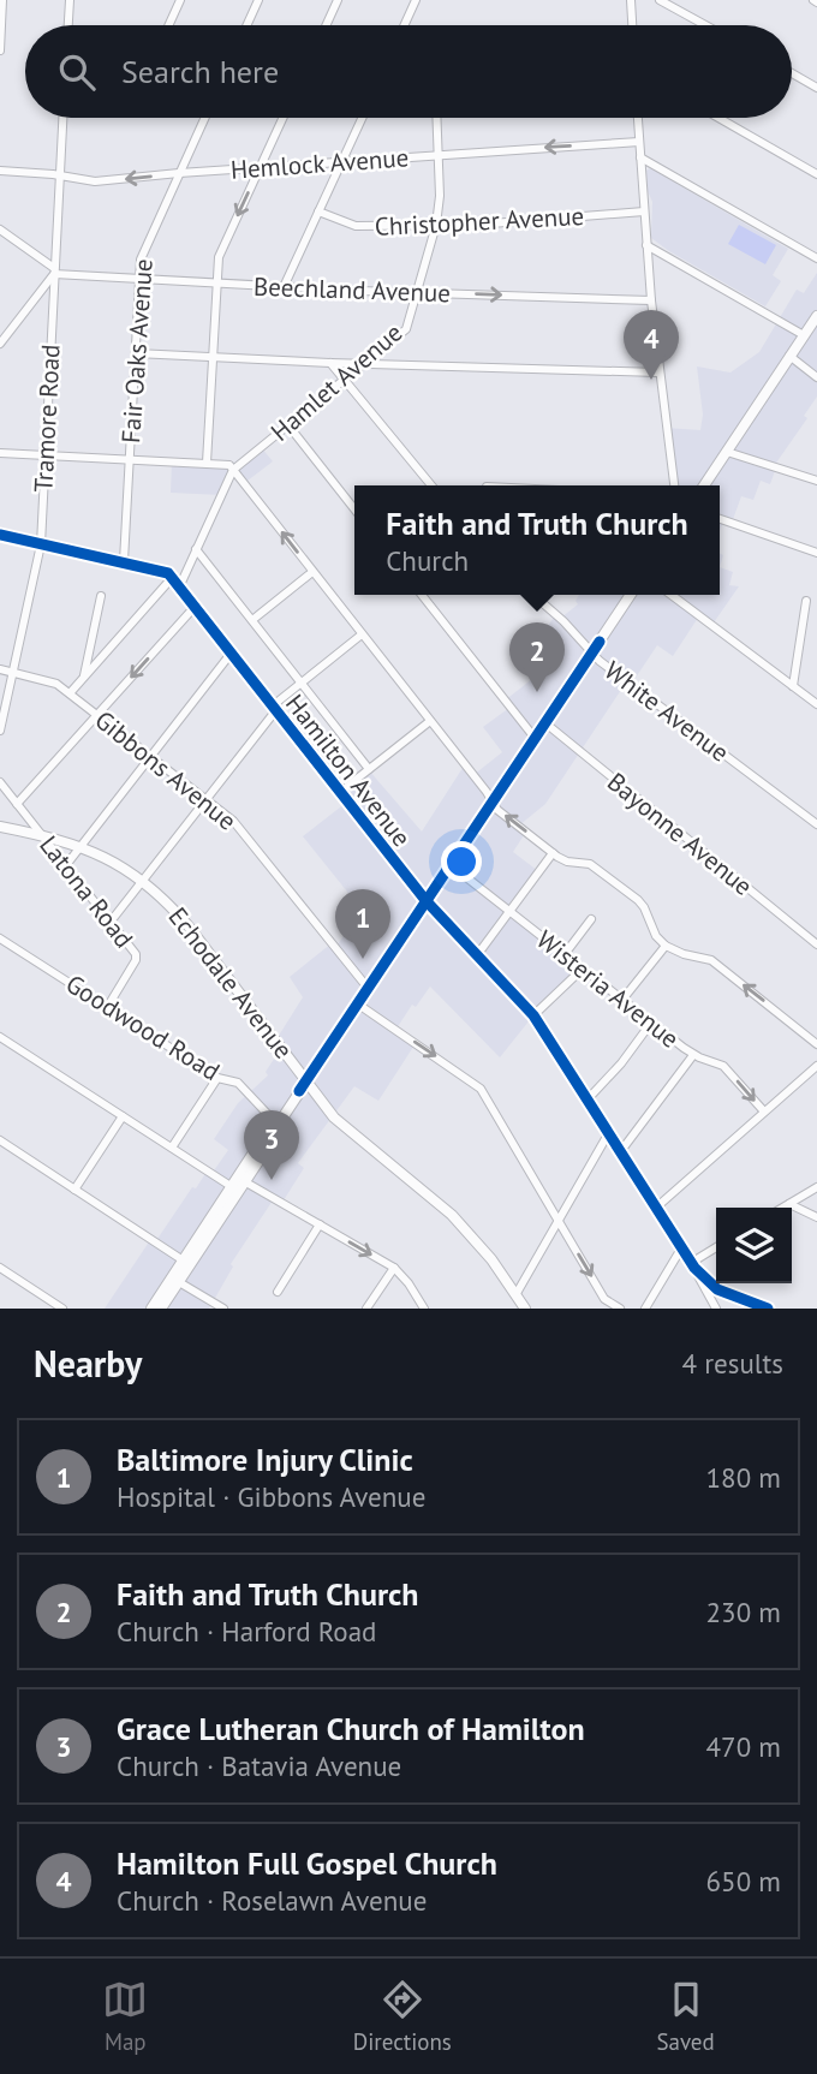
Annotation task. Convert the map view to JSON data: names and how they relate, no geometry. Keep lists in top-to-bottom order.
{
  "streets": {
    "main road": ["Echodale Avenue"],
    "street": [
      "Hemlock Avenue",
      "Christopher Avenue",
      "Beechland Avenue",
      "Fair Oaks Avenue",
      "Hamlet Avenue",
      "Tramore Road",
      "White Avenue",
      "Gibbons Avenue",
      "Hamilton Avenue",
      "Bayonne Avenue",
      "Latona Road",
      "Wisteria Avenue",
      "Goodwood Road"
    ]
  },
  "crossings": [
    ["Hemlock Avenue", "Fair Oaks Avenue"],
    ["Hemlock Avenue", "Hamlet Avenue"],
    ["Hemlock Avenue", "Tramore Road"],
    ["Christopher Avenue", "Hamlet Avenue"],
    ["Beechland Avenue", "Fair Oaks Avenue"],
    ["Beechland Avenue", "Hamlet Avenue"],
    ["Beechland Avenue", "Tramore Road"],
    ["Hamlet Avenue", "Hamilton Avenue"],
    ["Tramore Road", "Gibbons Avenue"],
    ["Latona Road", "Echodale Avenue"],
    ["Latona Road", "Goodwood Road"]
  ],
  "one_way": ["Hemlock Avenue", "Beechland Avenue"],
  "page": {
    "search": "Search here",
    "pins": [
      "4",
      "2",
      "1",
      "3"
    ],
    "popup": ["Faith and Truth Church", "Church"],
    "heading": ["Nearby", "4 results"],
    "list": [
      {
        "mark": "1",
        "name": "Baltimore Injury Clinic",
        "note": "Hospital · Gibbons Avenue",
        "value": "180 m"
      },
      {
        "mark": "2",
        "name": "Faith and Truth Church",
        "note": "Church · Harford Road",
        "value": "230 m"
      },
      {
        "mark": "3",
        "name": "Grace Lutheran Church of Hamilton",
        "note": "Church · Batavia Avenue",
        "value": "470 m"
      },
      {
        "mark": "4",
        "name": "Hamilton Full Gospel Church",
        "note": "Church · Roselawn Avenue",
        "value": "650 m"
      }
    ],
    "nav": ["Map", "Directions", "Saved"]
  }
}
